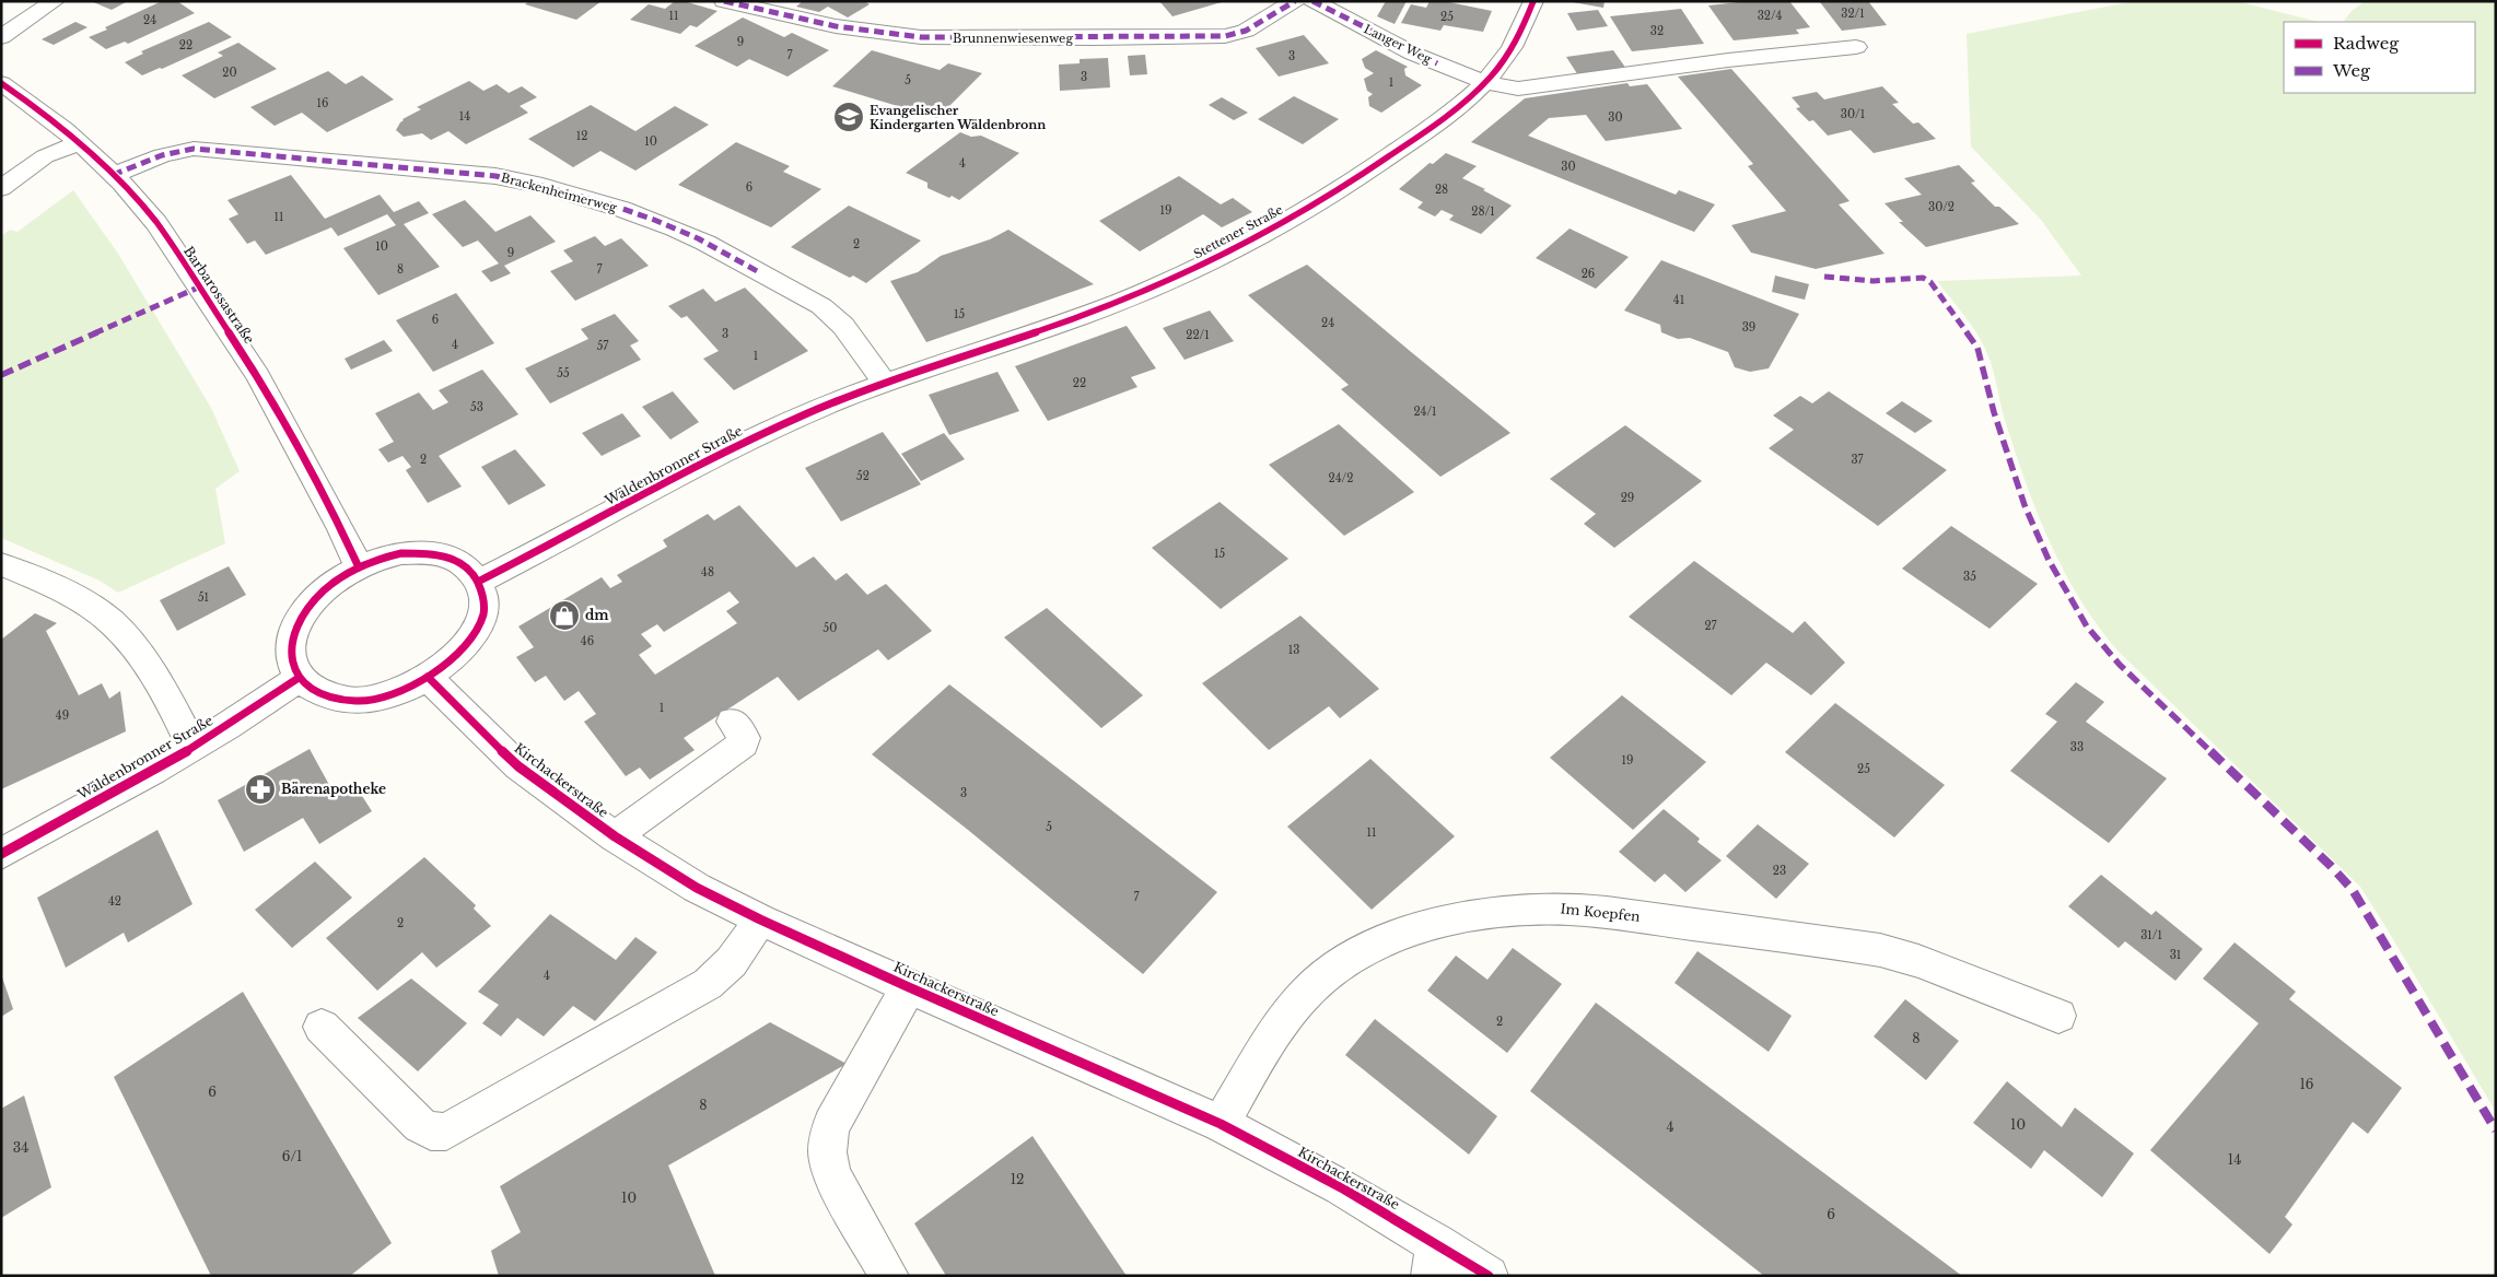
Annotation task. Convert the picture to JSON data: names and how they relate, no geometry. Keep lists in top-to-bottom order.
{
  "streets": {
    "street": [
      "Brunnenwiesenweg",
      "Langer Weg",
      "Brackenheimerweg",
      "Stettener Straße",
      "Barbarossastraße",
      "Wäldenbronner Straße",
      "Kirchackerstraße",
      "Im Koepfen"
    ]
  },
  "crossings": [
    ["Langer Weg", "Stettener Straße"],
    ["Brackenheimerweg", "Stettener Straße"],
    ["Brackenheimerweg", "Barbarossastraße"],
    ["Brackenheimerweg", "Wäldenbronner Straße"],
    ["Stettener Straße", "Wäldenbronner Straße"],
    ["Barbarossastraße", "Wäldenbronner Straße"],
    ["Barbarossastraße", "Kirchackerstraße"],
    ["Wäldenbronner Straße", "Kirchackerstraße"],
    ["Kirchackerstraße", "Im Koepfen"]
  ],
  "places": {
    "school or university": ["Evangelischer Kindergarten Wäldenbronn"],
    "shop": ["dm"],
    "pharmacy": ["Bärenapotheke"]
  },
  "house_numbers": [
    "32/1",
    "11",
    "32/4",
    "25",
    "24",
    "32",
    "9",
    "22",
    "7",
    "3",
    "20",
    "3",
    "5",
    "1",
    "16",
    "30/1",
    "14",
    "30",
    "12",
    "10",
    "4",
    "30",
    "6",
    "28",
    "30/2",
    "19",
    "28/1",
    "11",
    "2",
    "10",
    "9",
    "8",
    "7",
    "26",
    "41",
    "15",
    "6",
    "24",
    "39",
    "3",
    "22/1",
    "4",
    "57",
    "1",
    "55",
    "22",
    "53",
    "24/1",
    "2",
    "37",
    "52",
    "24/2",
    "29",
    "15",
    "48",
    "35",
    "51",
    "27",
    "50",
    "46",
    "13",
    "1",
    "49",
    "33",
    "19",
    "25",
    "3",
    "5",
    "11",
    "23",
    "7",
    "42",
    "2",
    "31/1",
    "31",
    "4",
    "2",
    "8",
    "16",
    "6",
    "8",
    "10",
    "4",
    "34",
    "6/1",
    "14",
    "12",
    "10",
    "6"
  ],
  "legend": ["Radweg", "Weg"]
}
